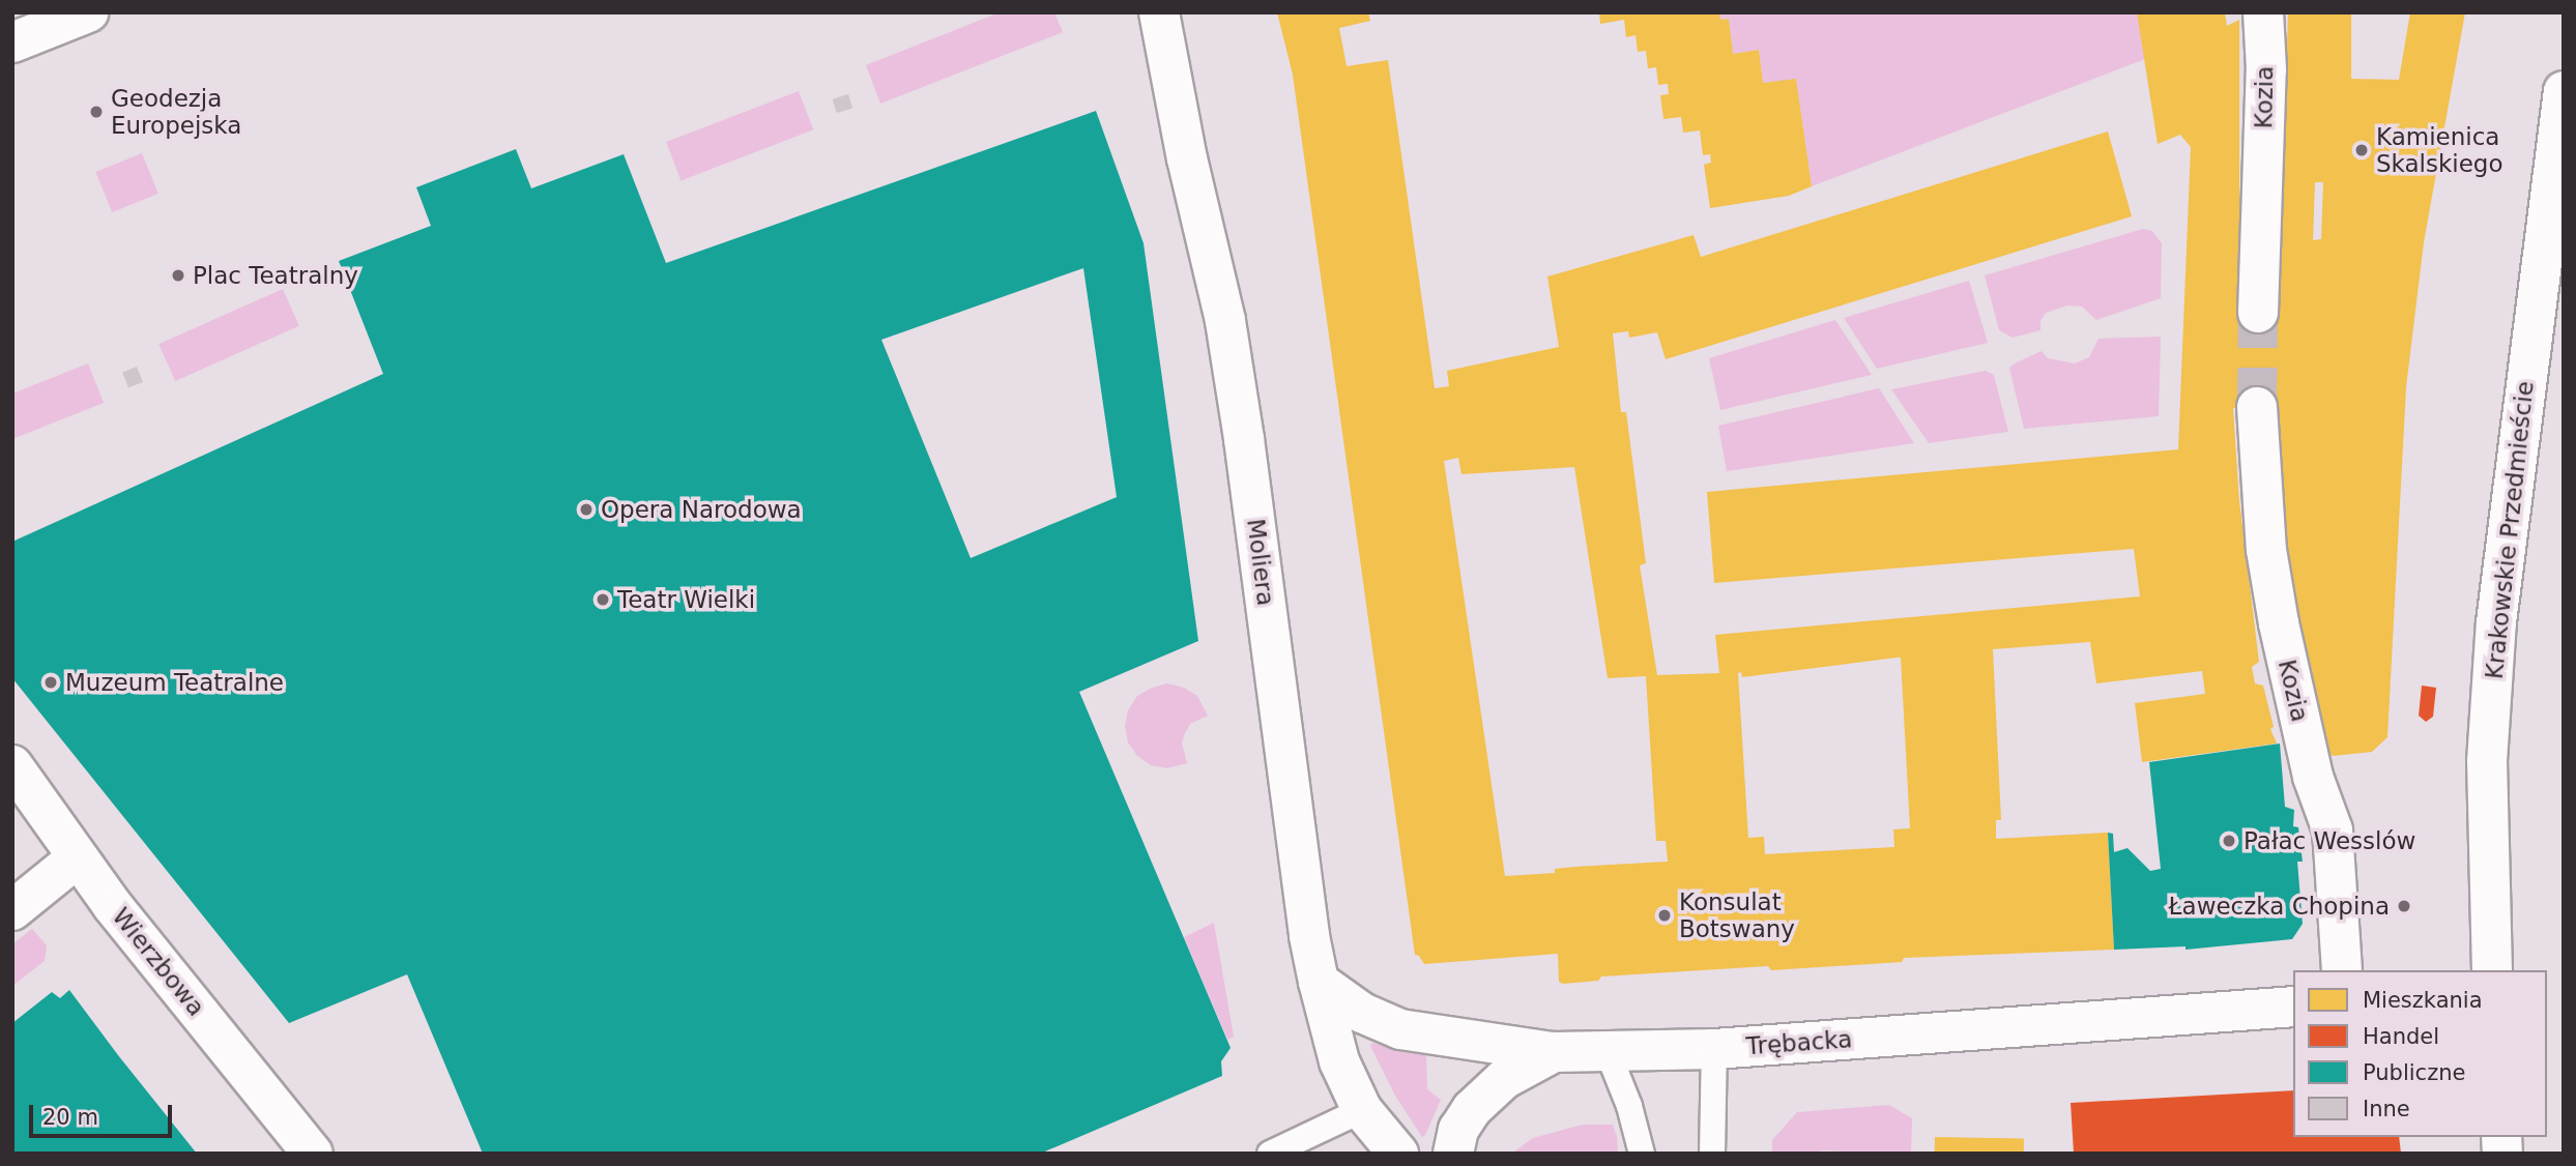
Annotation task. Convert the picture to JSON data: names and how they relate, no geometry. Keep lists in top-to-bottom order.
{
  "streets": {
    "street": [
      "Kozia",
      "Krakowskie Przedmieście",
      "Moliera",
      "Wierzbowa",
      "Trębacka"
    ]
  },
  "crossings": [
    ["Moliera", "Trębacka"]
  ],
  "places": [
    "Geodezja Europejska",
    "Kamienica Skalskiego",
    "Plac Teatralny",
    "Opera Narodowa",
    "Teatr Wielki",
    "Muzeum Teatralne",
    "Pałac Wesslów",
    "Ławeczka Chopina",
    "Konsulat Botswany"
  ],
  "legend": [
    "Mieszkania",
    "Handel",
    "Publiczne",
    "Inne"
  ],
  "scale_bar": "20 m"
}
